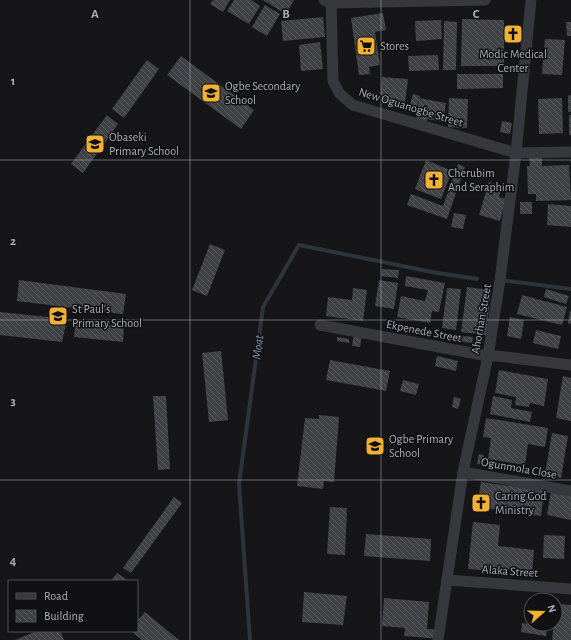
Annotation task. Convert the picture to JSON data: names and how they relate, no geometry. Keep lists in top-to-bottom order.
{
  "streets": {
    "street": [
      "New Oguanogbe Street",
      "Ahorhan Street",
      "Ekpenede Street",
      "Ogunmola Close",
      "Alaka Street"
    ]
  },
  "crossings": [
    ["New Oguanogbe Street", "Ahorhan Street"],
    ["Ahorhan Street", "Ekpenede Street"],
    ["Ahorhan Street", "Ogunmola Close"],
    ["Ahorhan Street", "Alaka Street"]
  ],
  "water": ["Moat"],
  "places": {
    "church": ["Modic Medical Center", "Cherubim And Seraphim", "Caring God Ministry"],
    "supermarket": ["Stores"],
    "school or university": [
      "Ogbe Secondary School",
      "Obaseki Primary School",
      "St Paul's Primary School",
      "Ogbe Primary School"
    ]
  },
  "legend": ["Road", "Building"],
  "north": "right",
  "grid": {
    "columns": ["A", "B", "C"],
    "rows": [
      "1",
      "2",
      "3",
      "4"
    ]
  }
}
